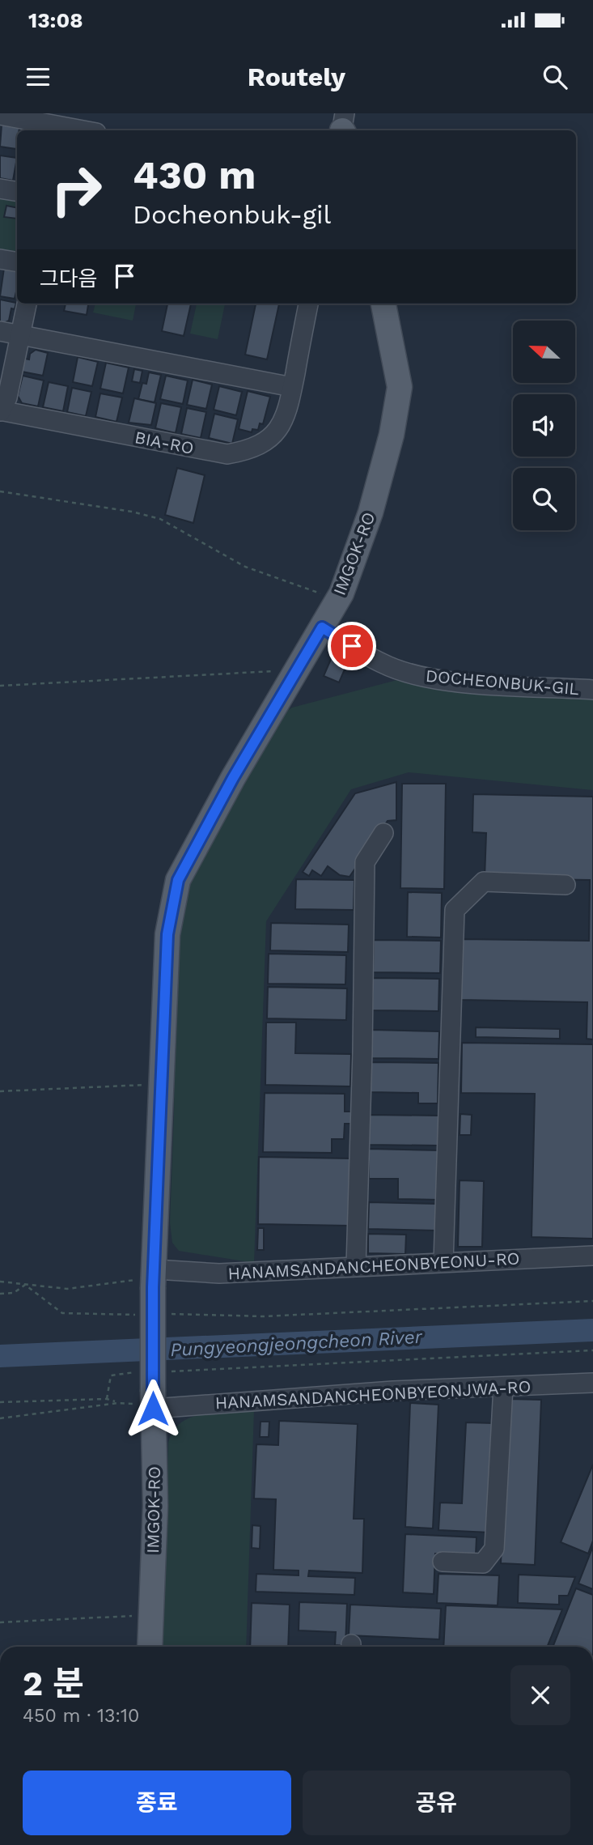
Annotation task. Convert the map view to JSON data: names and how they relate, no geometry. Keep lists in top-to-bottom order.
{
  "streets": {
    "main road": ["IMGOK-RO"],
    "street": [
      "BIA-RO",
      "DOCHEONBUK-GIL",
      "HANAMSANDANCHEONBYEONU-RO",
      "HANAMSANDANCHEONBYEONJWA-RO"
    ]
  },
  "crossings": [
    ["IMGOK-RO", "DOCHEONBUK-GIL"],
    ["IMGOK-RO", "HANAMSANDANCHEONBYEONU-RO"],
    ["IMGOK-RO", "HANAMSANDANCHEONBYEONJWA-RO"]
  ],
  "water": ["Pungyeongjeongcheon River"],
  "north": "left",
  "page": {
    "status": "13:08",
    "header": "Routely",
    "turn": ["430 m", "Docheonbuk-gil"],
    "then": "그다음",
    "heading": ["2 분", "450 m · 13:10"],
    "buttons": ["종료", "공유"]
  }
}
